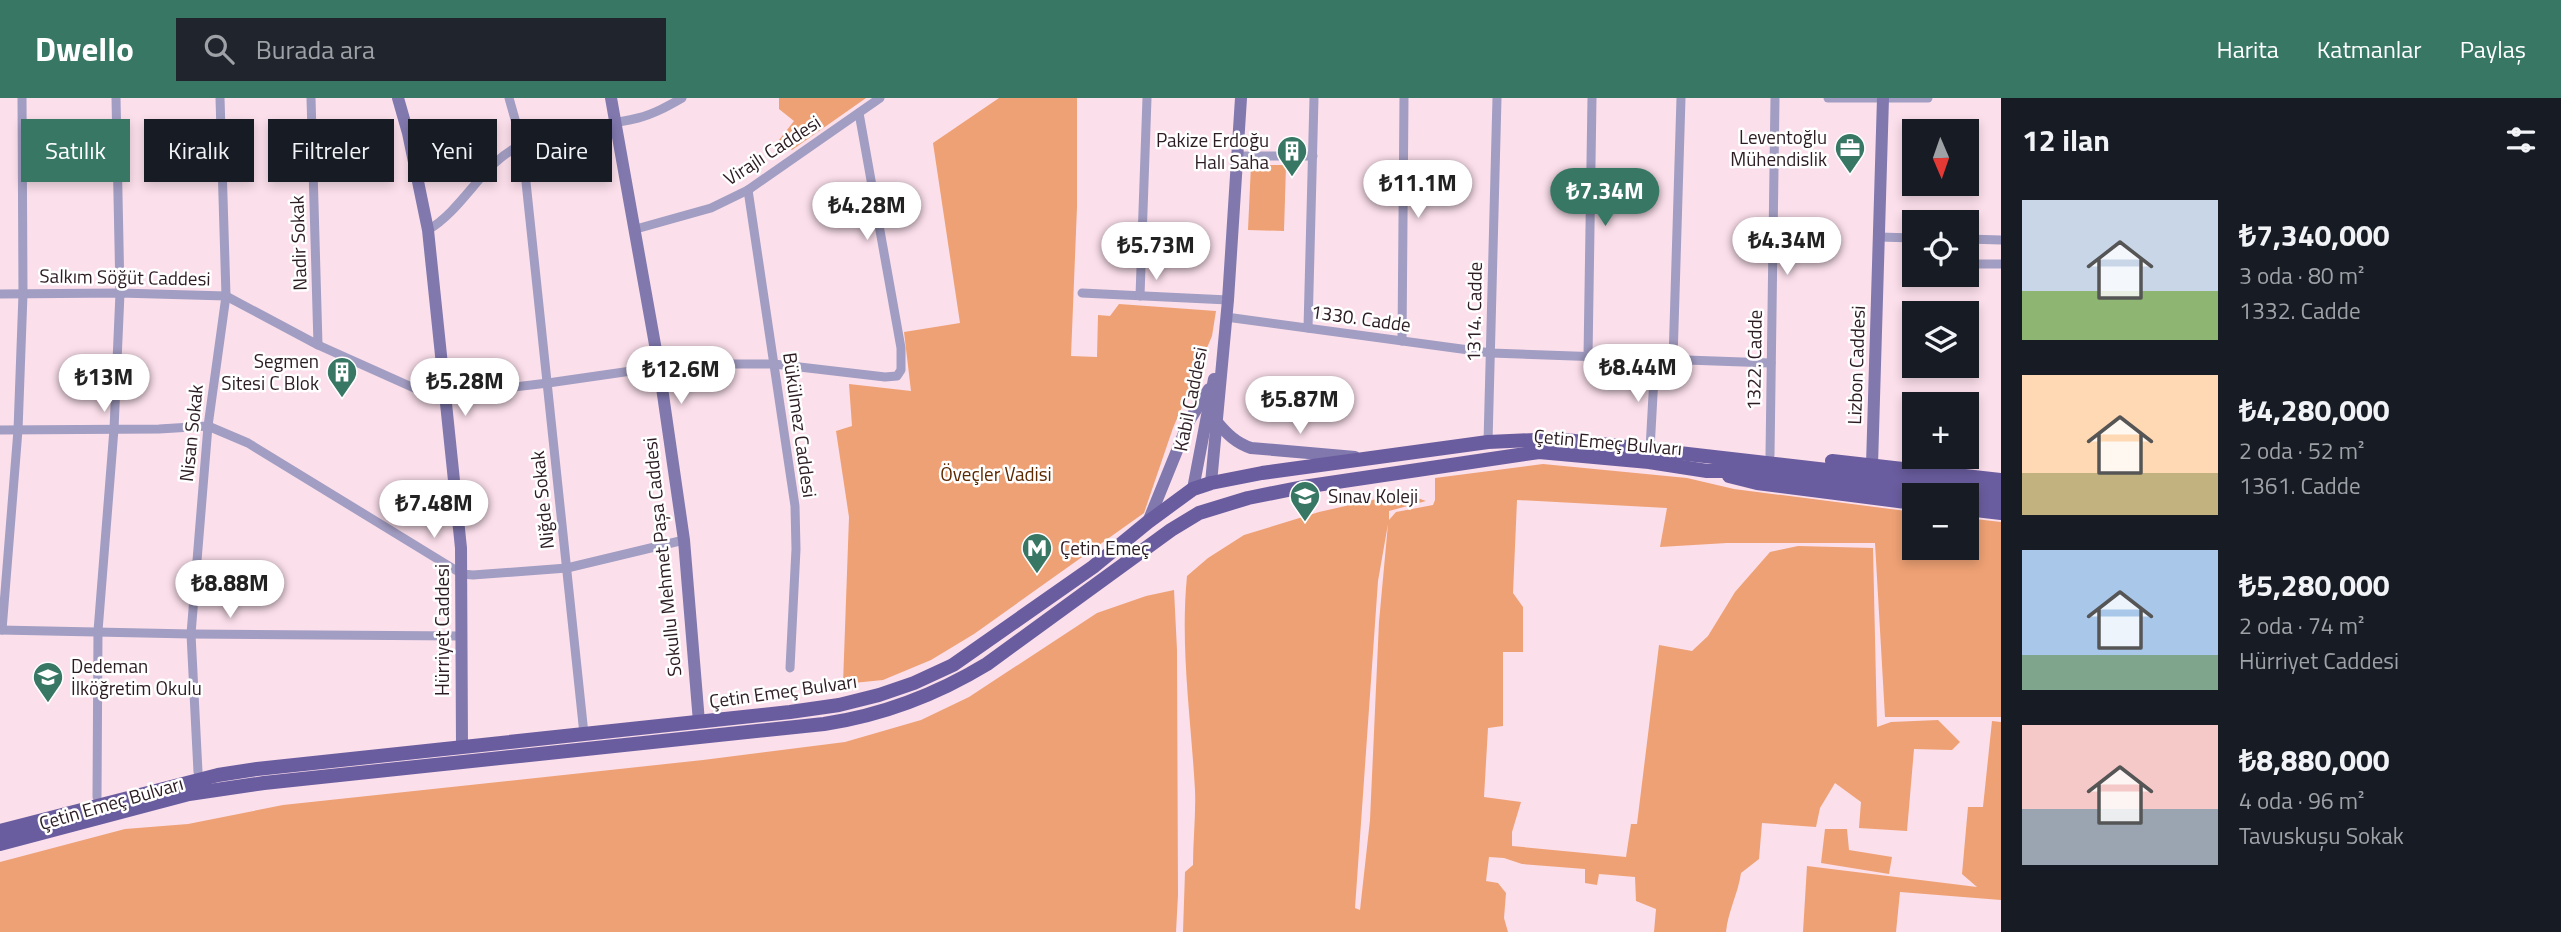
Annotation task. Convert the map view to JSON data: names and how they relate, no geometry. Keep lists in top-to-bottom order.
{
  "streets": {
    "main road": [
      "Lizbon Caddesi",
      "Kabil Caddesi",
      "Çetin Emeç Bulvarı",
      "Sokullu Mehmet Paşa Caddesi",
      "Hürriyet Caddesi"
    ],
    "street": [
      "Virajlı Caddesi",
      "Nadir Sokak",
      "Salkım Söğüt Caddesi",
      "1314. Cadde",
      "1330. Cadde",
      "1322. Cadde",
      "Bükülmez Caddesi",
      "Nisan Sokak",
      "Niğde Sokak"
    ]
  },
  "crossings": [
    ["Virajlı Caddesi", "Salkım Söğüt Caddesi"],
    ["Virajlı Caddesi", "Bükülmez Caddesi"],
    ["Virajlı Caddesi", "Sokullu Mehmet Paşa Caddesi"],
    ["Nadir Sokak", "Salkım Söğüt Caddesi"],
    ["Salkım Söğüt Caddesi", "Bükülmez Caddesi"],
    ["Salkım Söğüt Caddesi", "Nisan Sokak"],
    ["Salkım Söğüt Caddesi", "Niğde Sokak"],
    ["Salkım Söğüt Caddesi", "Sokullu Mehmet Paşa Caddesi"],
    ["Salkım Söğüt Caddesi", "Hürriyet Caddesi"],
    ["1314. Cadde", "1330. Cadde"],
    ["1314. Cadde", "Çetin Emeç Bulvarı"],
    ["1330. Cadde", "1322. Cadde"],
    ["1330. Cadde", "Kabil Caddesi"],
    ["1322. Cadde", "Çetin Emeç Bulvarı"],
    ["Lizbon Caddesi", "Çetin Emeç Bulvarı"],
    ["Kabil Caddesi", "Çetin Emeç Bulvarı"],
    ["Nisan Sokak", "Çetin Emeç Bulvarı"],
    ["Çetin Emeç Bulvarı", "Niğde Sokak"],
    ["Çetin Emeç Bulvarı", "Sokullu Mehmet Paşa Caddesi"],
    ["Çetin Emeç Bulvarı", "Hürriyet Caddesi"]
  ],
  "parks": ["Öveçler Vadisi"],
  "places": {
    "office": ["Leventoğlu Mühendislik"],
    "building": ["Pakize Erdoğu Halı Saha", "Segmen Sitesi C Blok"],
    "school or university": ["Sınav Koleji", "Dedeman İlköğretim Okulu"],
    "metro station": ["Çetin Emeç"]
  },
  "north": "bottom",
  "page": {
    "header": "Dwello",
    "search": "Burada ara",
    "nav": ["Harita", "Katmanlar", "Paylaş"],
    "heading": "12 ilan",
    "map_buttons": ["+", "−"],
    "chip": [
      "Satılık",
      "Kiralık",
      "Filtreler",
      "Yeni",
      "Daire"
    ],
    "price": [
      "₺11.1M",
      "₺7.34M",
      "₺4.28M",
      "₺4.34M",
      "₺5.73M",
      "₺8.44M",
      "₺12.6M",
      "₺13M",
      "₺5.28M",
      "₺5.87M",
      "₺7.48M",
      "₺8.88M"
    ],
    "list": [
      {
        "name": "₺7,340,000",
        "note": "3 oda · 80 m² · 1332. Cadde"
      },
      {
        "name": "₺4,280,000",
        "note": "2 oda · 52 m² · 1361. Cadde"
      },
      {
        "name": "₺5,280,000",
        "note": "2 oda · 74 m² · Hürriyet Caddesi"
      },
      {
        "name": "₺8,880,000",
        "note": "4 oda · 96 m² · Tavuskuşu Sokak"
      }
    ]
  }
}
